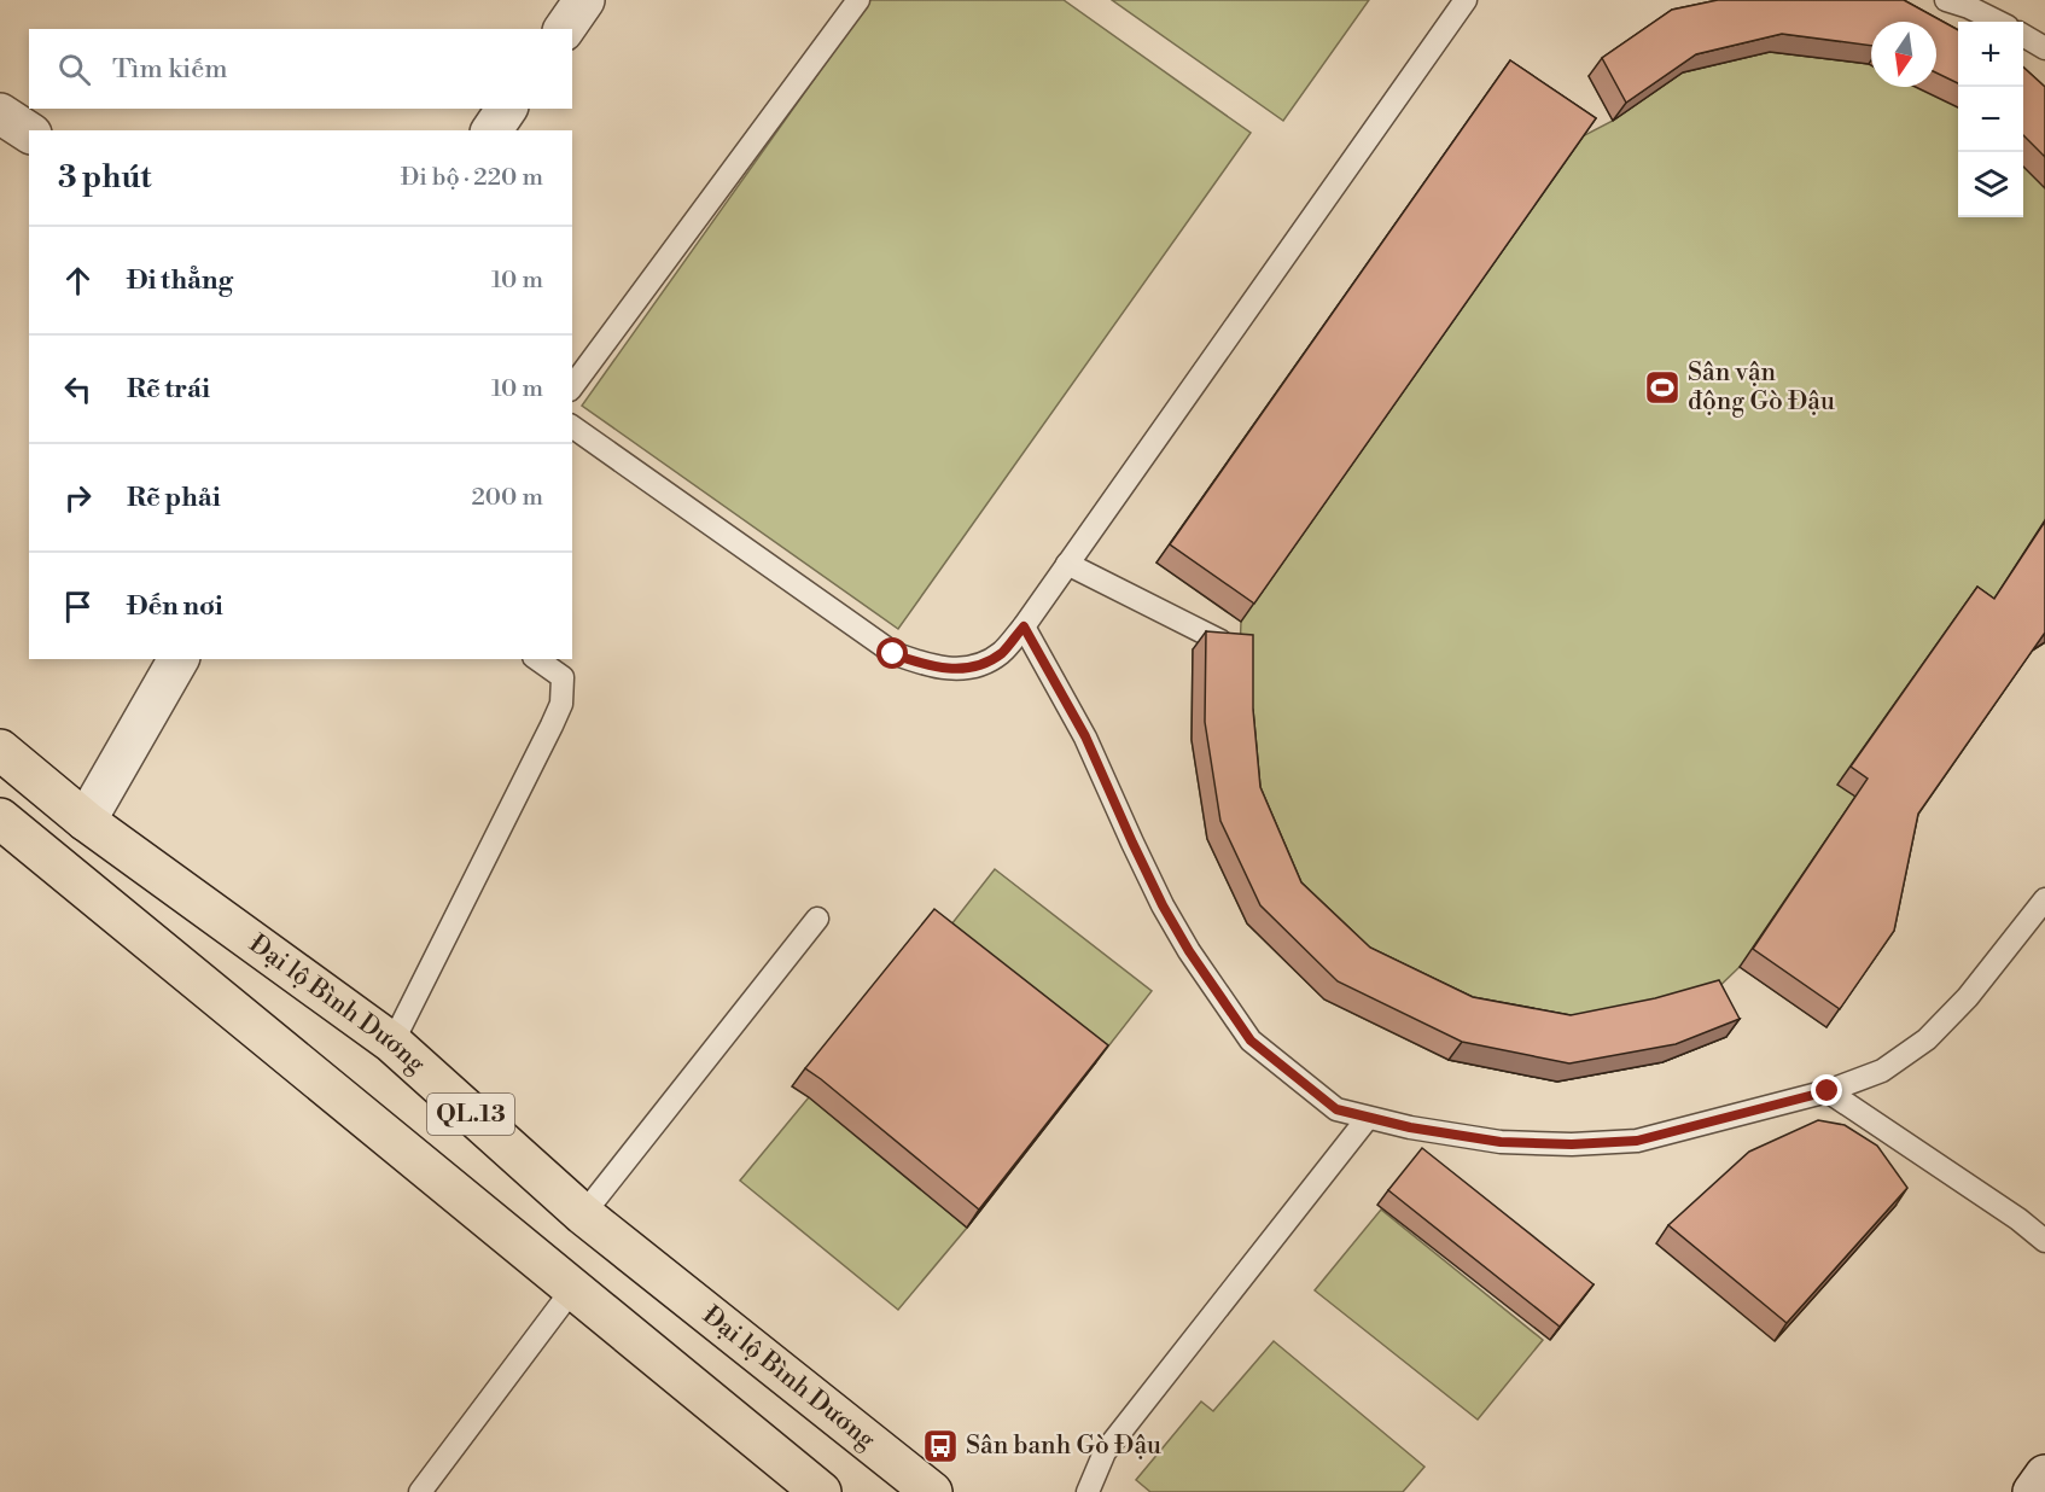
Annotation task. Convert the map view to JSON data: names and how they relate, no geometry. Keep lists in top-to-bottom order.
{
  "streets": {
    "highway": ["Đại lộ Bình Dương", "QL.13"]
  },
  "places": {
    "sports": ["Sân vận động Gò Đậu"],
    "bus stop": ["Sân banh Gò Đậu"]
  },
  "north": "bottom",
  "page": {
    "map_buttons": ["+", "−"],
    "search": "Tìm kiếm",
    "heading": ["3 phút", "Đi bộ · 220 m"],
    "list": [
      ["Đi thẳng", "10 m"],
      ["Rẽ trái", "10 m"],
      ["Rẽ phải", "200 m"],
      "Đến nơi"
    ]
  }
}
